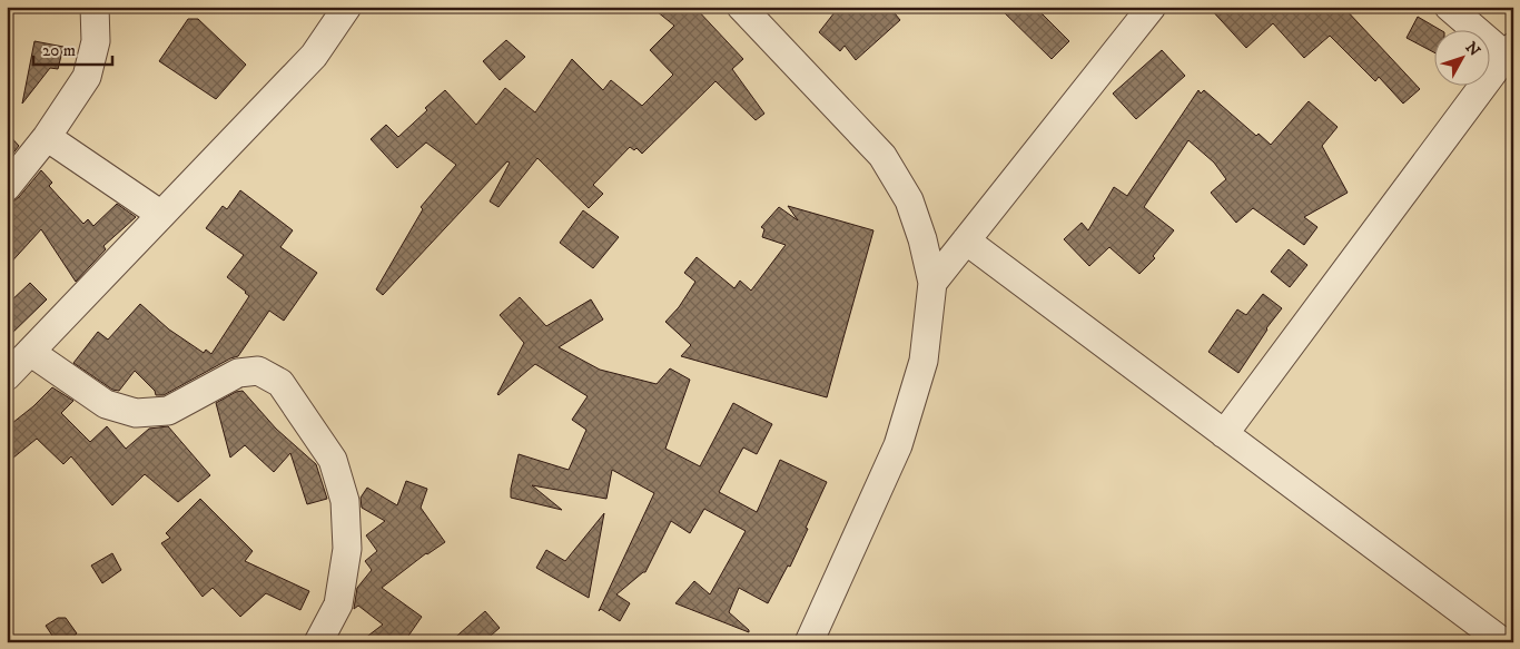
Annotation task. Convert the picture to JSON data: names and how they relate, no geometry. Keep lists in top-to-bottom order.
{
  "scale_bar": "20 m",
  "north": "top right"
}
